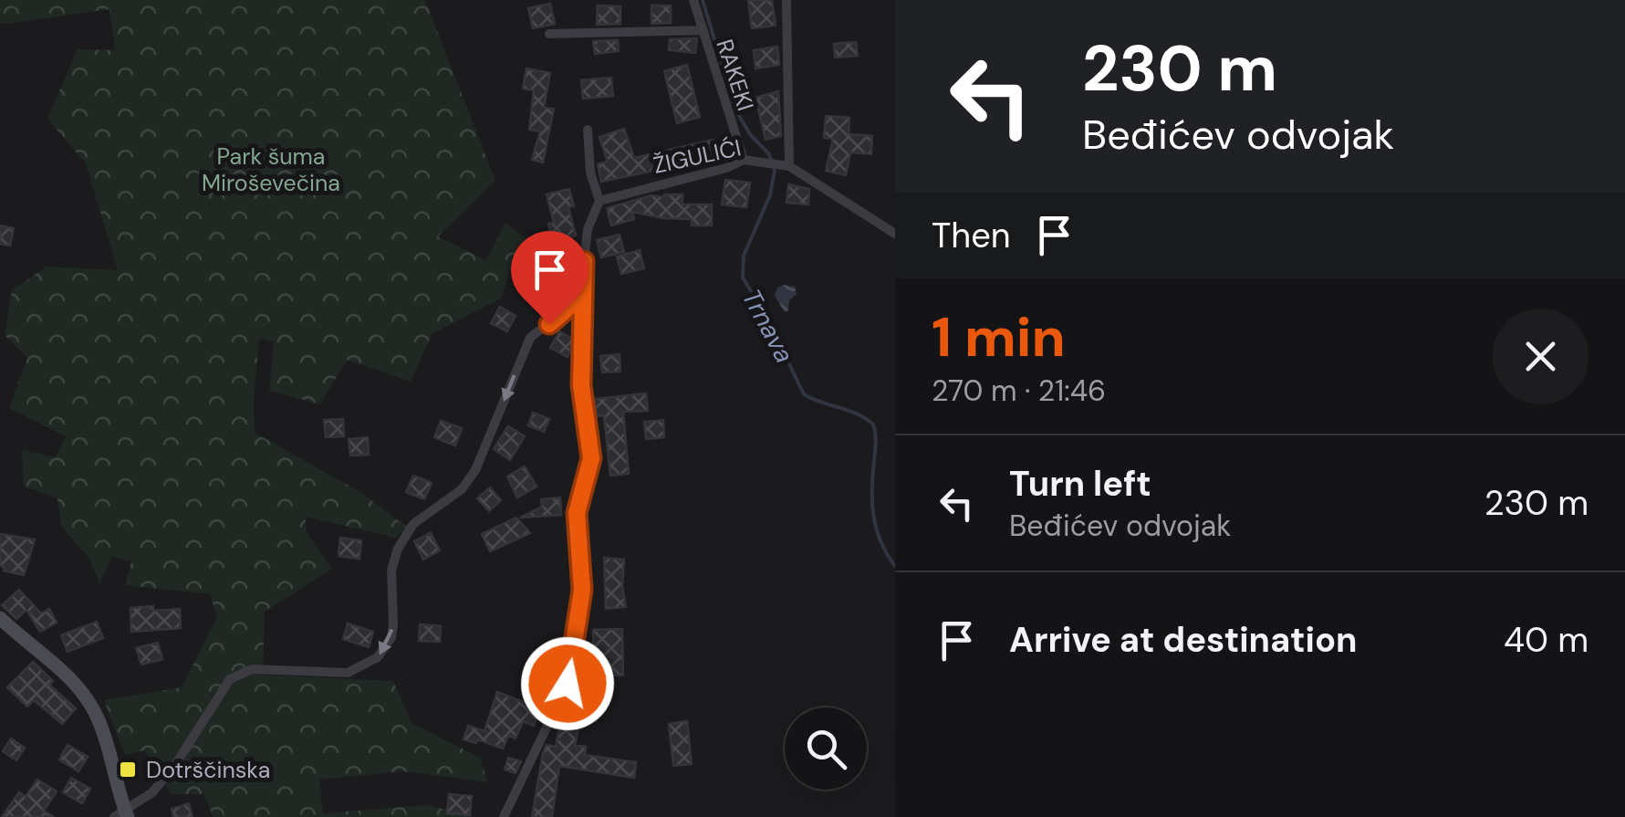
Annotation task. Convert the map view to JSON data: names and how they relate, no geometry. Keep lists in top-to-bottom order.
{
  "streets": {
    "street": ["RAKEKI", "ŽIGULIĆI"]
  },
  "crossings": [
    ["RAKEKI", "ŽIGULIĆI"]
  ],
  "water": ["Trnava"],
  "parks": ["Park šuma Miroševečina"],
  "places": {
    "transit": ["Dotrščinska"]
  },
  "page": {
    "turn": ["230 m", "Beđićev odvojak"],
    "then": "Then",
    "heading": ["1 min", "270 m · 21:46"],
    "list": [
      {
        "name": "Turn left",
        "note": "Beđićev odvojak",
        "value": "230 m"
      },
      {
        "name": "Arrive at destination",
        "value": "40 m"
      }
    ]
  }
}
